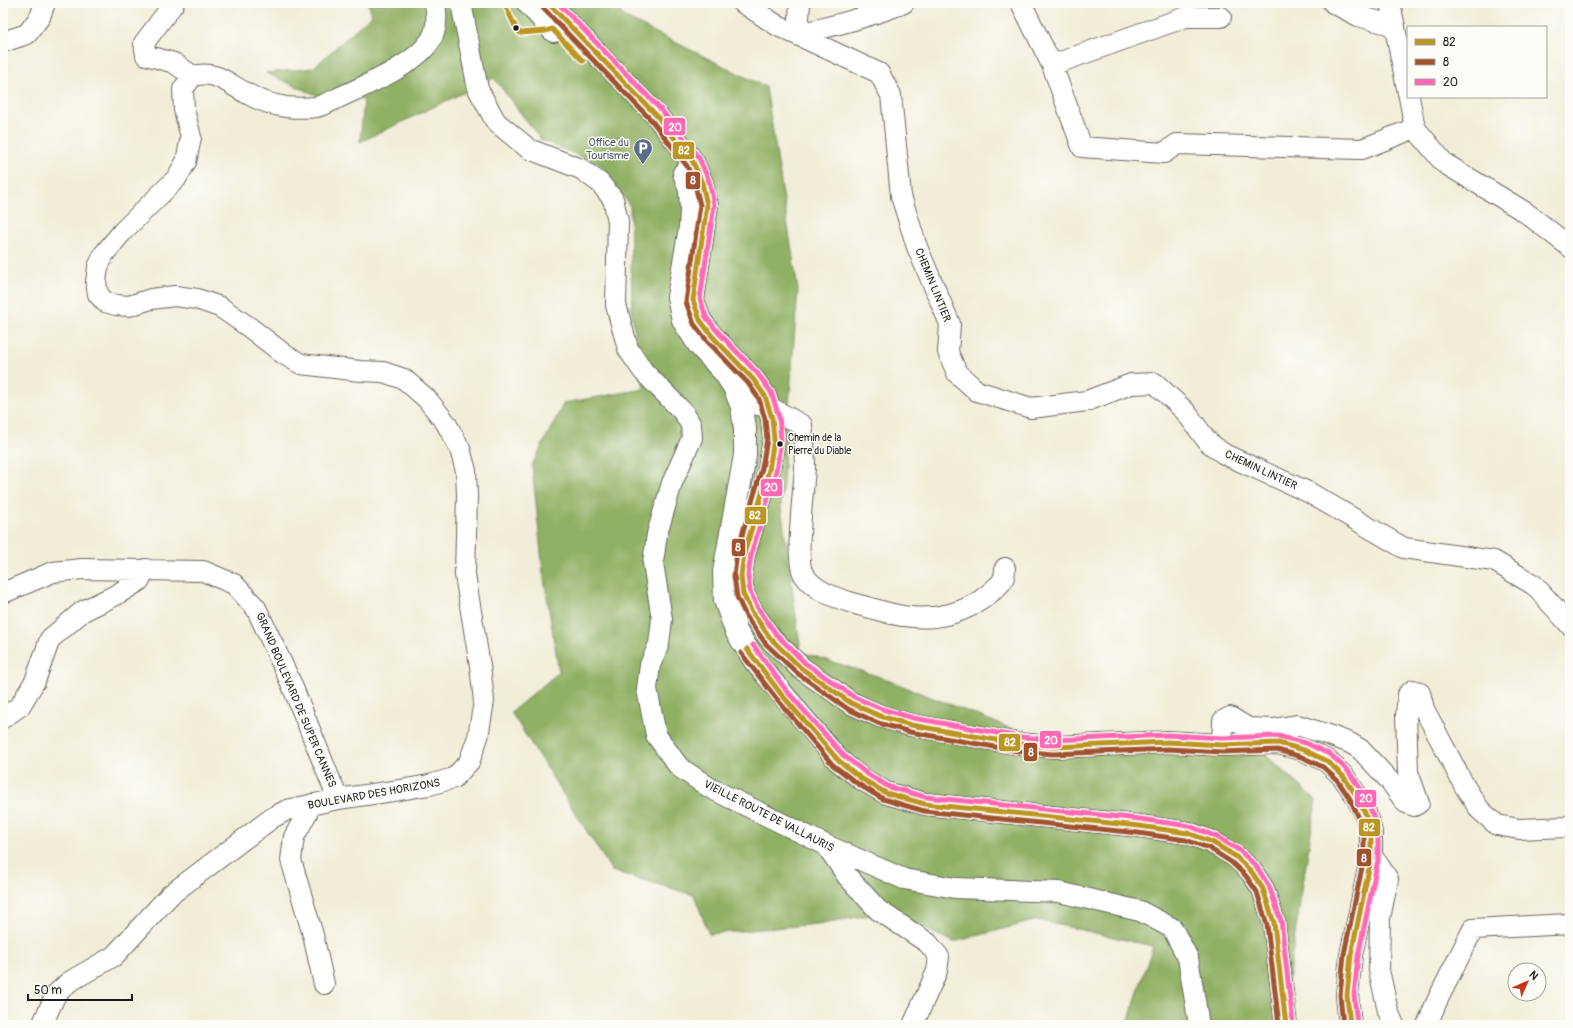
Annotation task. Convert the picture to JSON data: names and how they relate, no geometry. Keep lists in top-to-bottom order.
{
  "streets": {
    "street": [
      "CHEMIN LINTIER",
      "GRAND BOULEVARD DE SUPER CANNES",
      "BOULEVARD DES HORIZONS",
      "VIEILLE ROUTE DE VALLAURIS"
    ]
  },
  "crossings": [
    ["GRAND BOULEVARD DE SUPER CANNES", "BOULEVARD DES HORIZONS"]
  ],
  "places": {
    "parking": ["Office du Tourisme"],
    "other": ["Chemin de la Pierre du Diable"]
  },
  "lines": ["transit line 82", "transit line 20", "transit line 8"],
  "legend": ["82", "8", "20"],
  "scale_bar": "50 m",
  "north": "top right"
}
